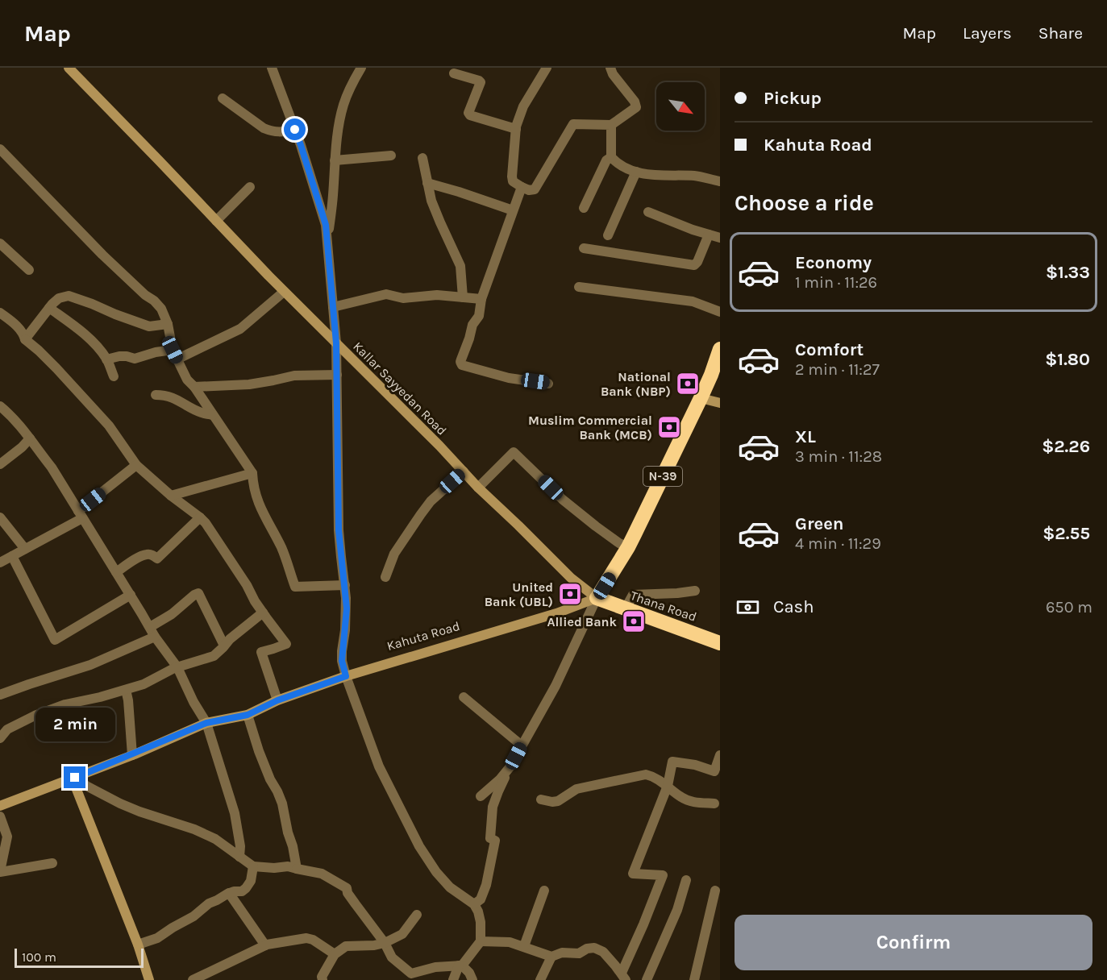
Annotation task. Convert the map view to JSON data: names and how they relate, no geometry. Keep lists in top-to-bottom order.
{
  "streets": {
    "highway": ["N-39", "Thana Road"],
    "main road": ["Kallar Sayyedan Road", "Kahuta Road"]
  },
  "crossings": [
    ["Kallar Sayyedan Road", "N-39"],
    ["Kallar Sayyedan Road", "Thana Road"],
    ["Kallar Sayyedan Road", "Kahuta Road"],
    ["N-39", "Thana Road"],
    ["N-39", "Kahuta Road"],
    ["Thana Road", "Kahuta Road"]
  ],
  "places": {
    "bank": [
      "National Bank (NBP)",
      "Muslim Commercial Bank (MCB)",
      "United Bank (UBL)",
      "Allied Bank"
    ]
  },
  "scale_bar": "100 m",
  "north": "bottom right",
  "page": {
    "header": "Map",
    "nav": ["Map", "Layers", "Share"],
    "banner": ["Pickup", "Kahuta Road"],
    "heading": "Choose a ride",
    "list": [
      {
        "name": "Economy",
        "note": "1 min · 11:26",
        "value": "$1.33"
      },
      {
        "name": "Comfort",
        "note": "2 min · 11:27",
        "value": "$1.80"
      },
      {
        "name": "XL",
        "note": "3 min · 11:28",
        "value": "$2.26"
      },
      {
        "name": "Green",
        "note": "4 min · 11:29",
        "value": "$2.55"
      }
    ],
    "pay": ["Cash", "650 m"],
    "bubble": "2 min",
    "buttons": "Confirm",
    "scale": "100 m"
  }
}
